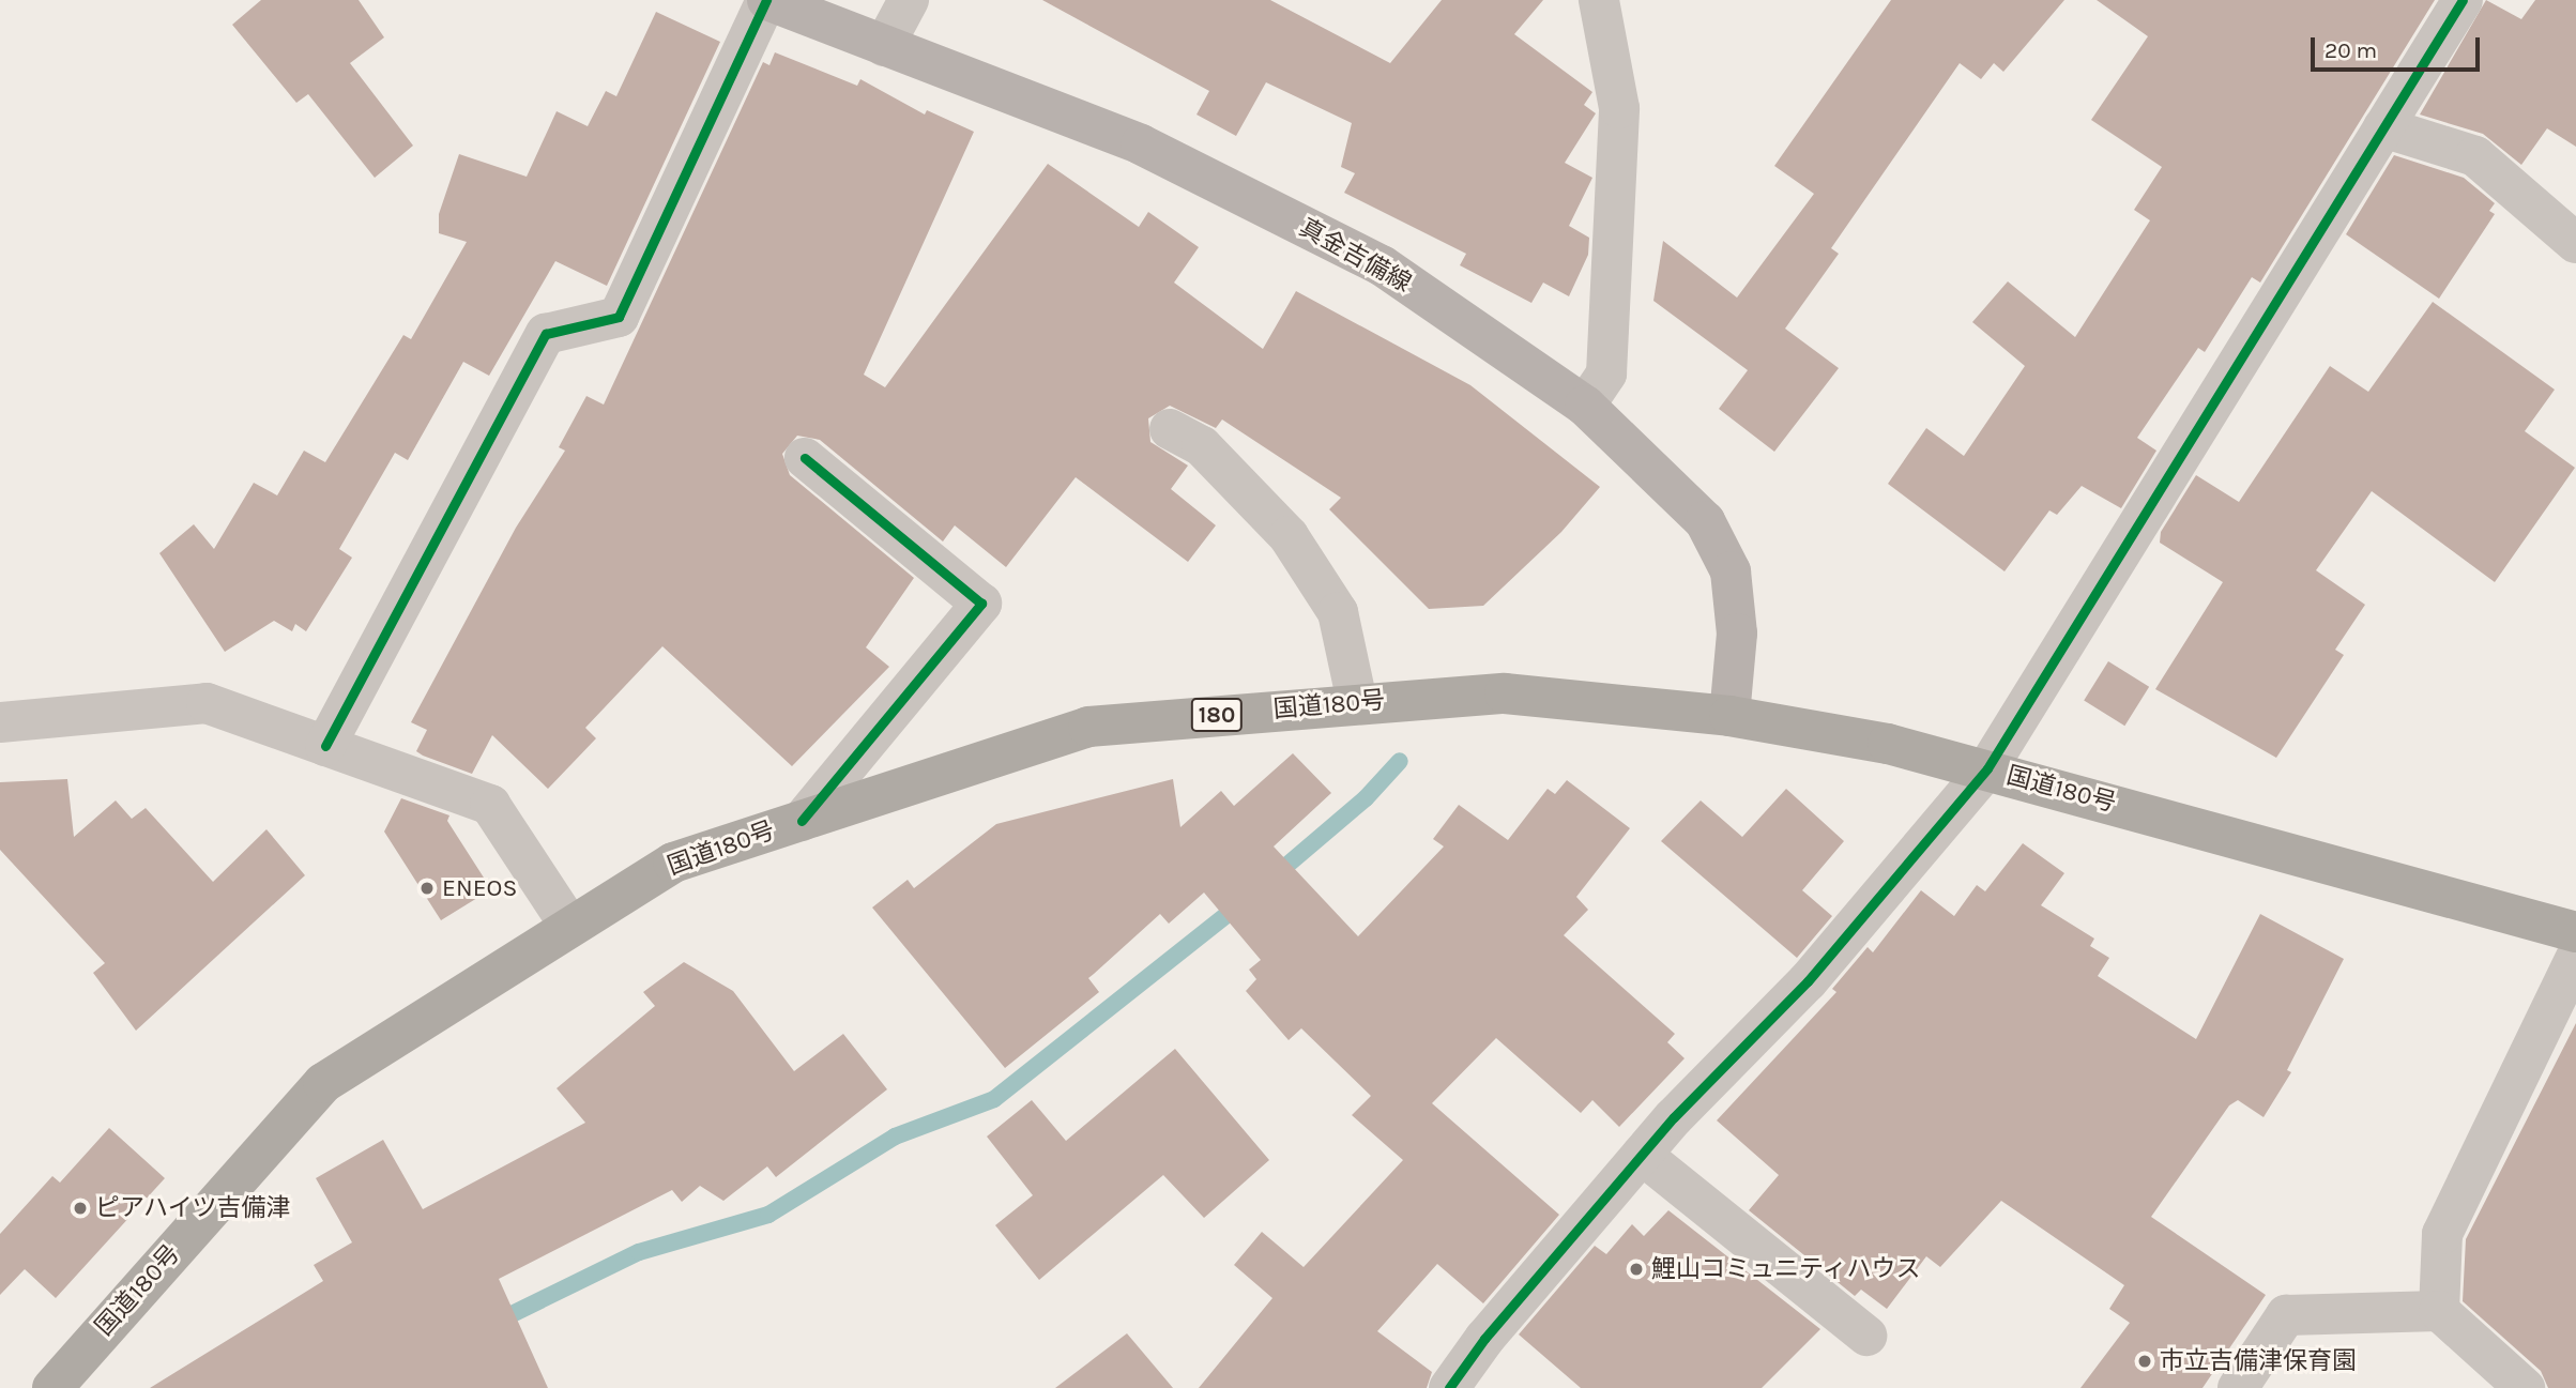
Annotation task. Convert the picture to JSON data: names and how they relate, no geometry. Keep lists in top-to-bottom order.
{
  "streets": {
    "highway": ["国道180号", "180"],
    "main road": ["真金吉備線"]
  },
  "crossings": [
    ["真金吉備線", "国道180号"]
  ],
  "places": [
    "ENEOS",
    "ピアハイツ吉備津",
    "鯉山コミュニティハウス",
    "市立吉備津保育園"
  ],
  "scale_bar": "20 m"
}
